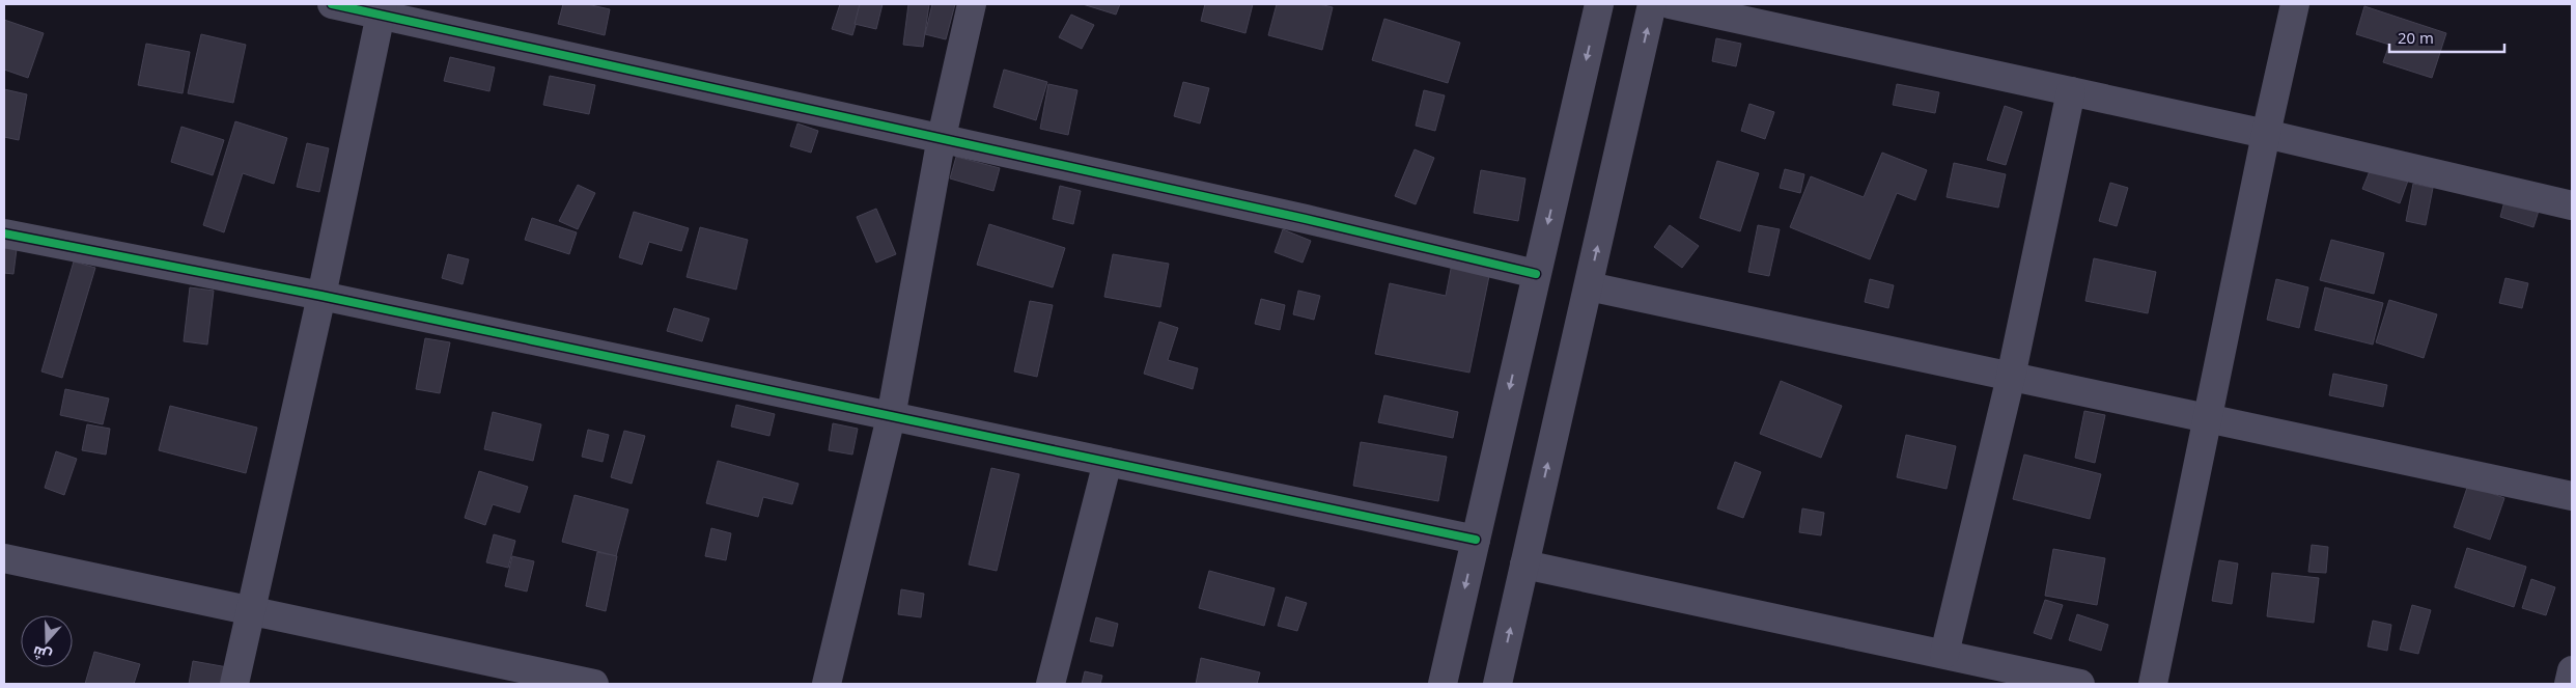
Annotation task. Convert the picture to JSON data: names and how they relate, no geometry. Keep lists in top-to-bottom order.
{
  "scale_bar": "20 m",
  "north": "bottom"
}
